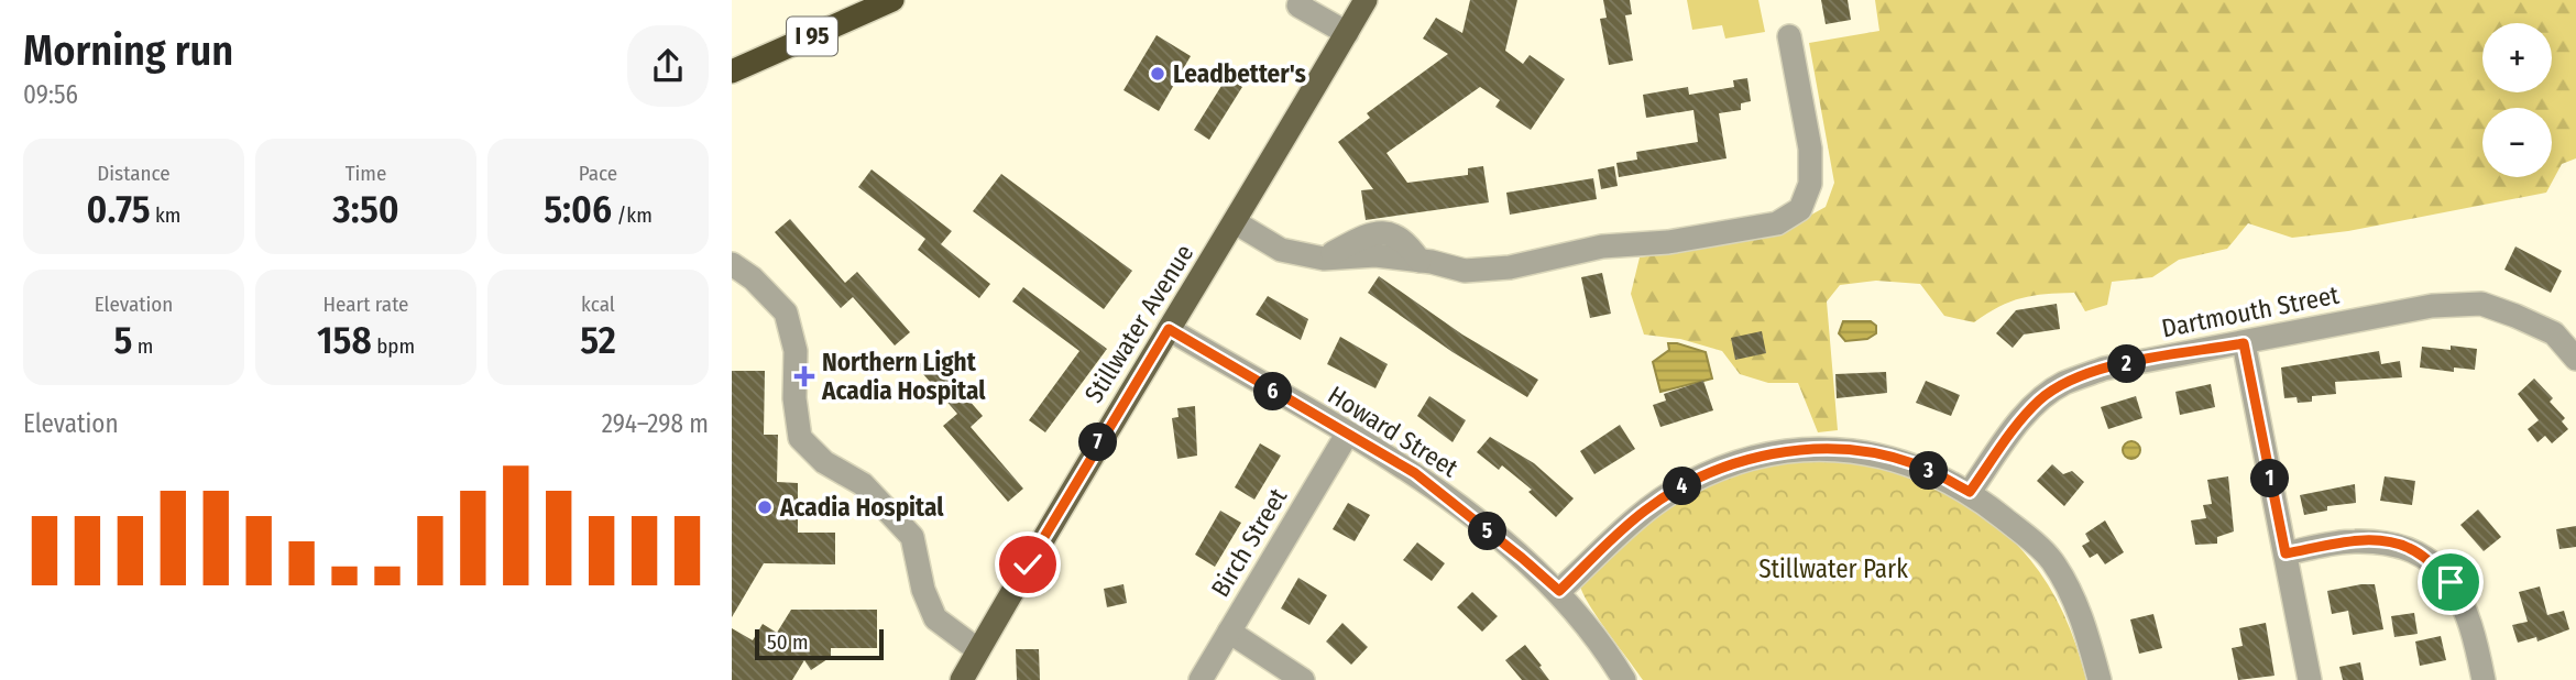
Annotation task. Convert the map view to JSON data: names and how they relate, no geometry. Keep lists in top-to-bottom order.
{
  "streets": {
    "highway": ["I 95"],
    "main road": ["Stillwater Avenue"],
    "street": ["Dartmouth Street", "Howard Street", "Birch Street"]
  },
  "crossings": [
    ["Stillwater Avenue", "Howard Street"],
    ["Howard Street", "Birch Street"]
  ],
  "parks": ["Stillwater Park"],
  "places": {
    "other": ["Leadbetter's", "Acadia Hospital"],
    "health": ["Northern Light Acadia Hospital"]
  },
  "scale_bar": "50 m",
  "page": {
    "heading": ["Morning run", "09:56"],
    "map_buttons": ["+", "−"],
    "stats": [
      ["Distance", "0.75 km"],
      ["Time", "3:50"],
      ["Pace", "5:06 /km"],
      ["Elevation", "5 m"],
      ["Heart rate", "158 bpm"],
      ["kcal", "52"]
    ],
    "pins": [
      "2",
      "6",
      "7",
      "3",
      "1",
      "4",
      "5"
    ],
    "chart": ["Elevation", "294–298 m"],
    "scale": "50 m"
  }
}
